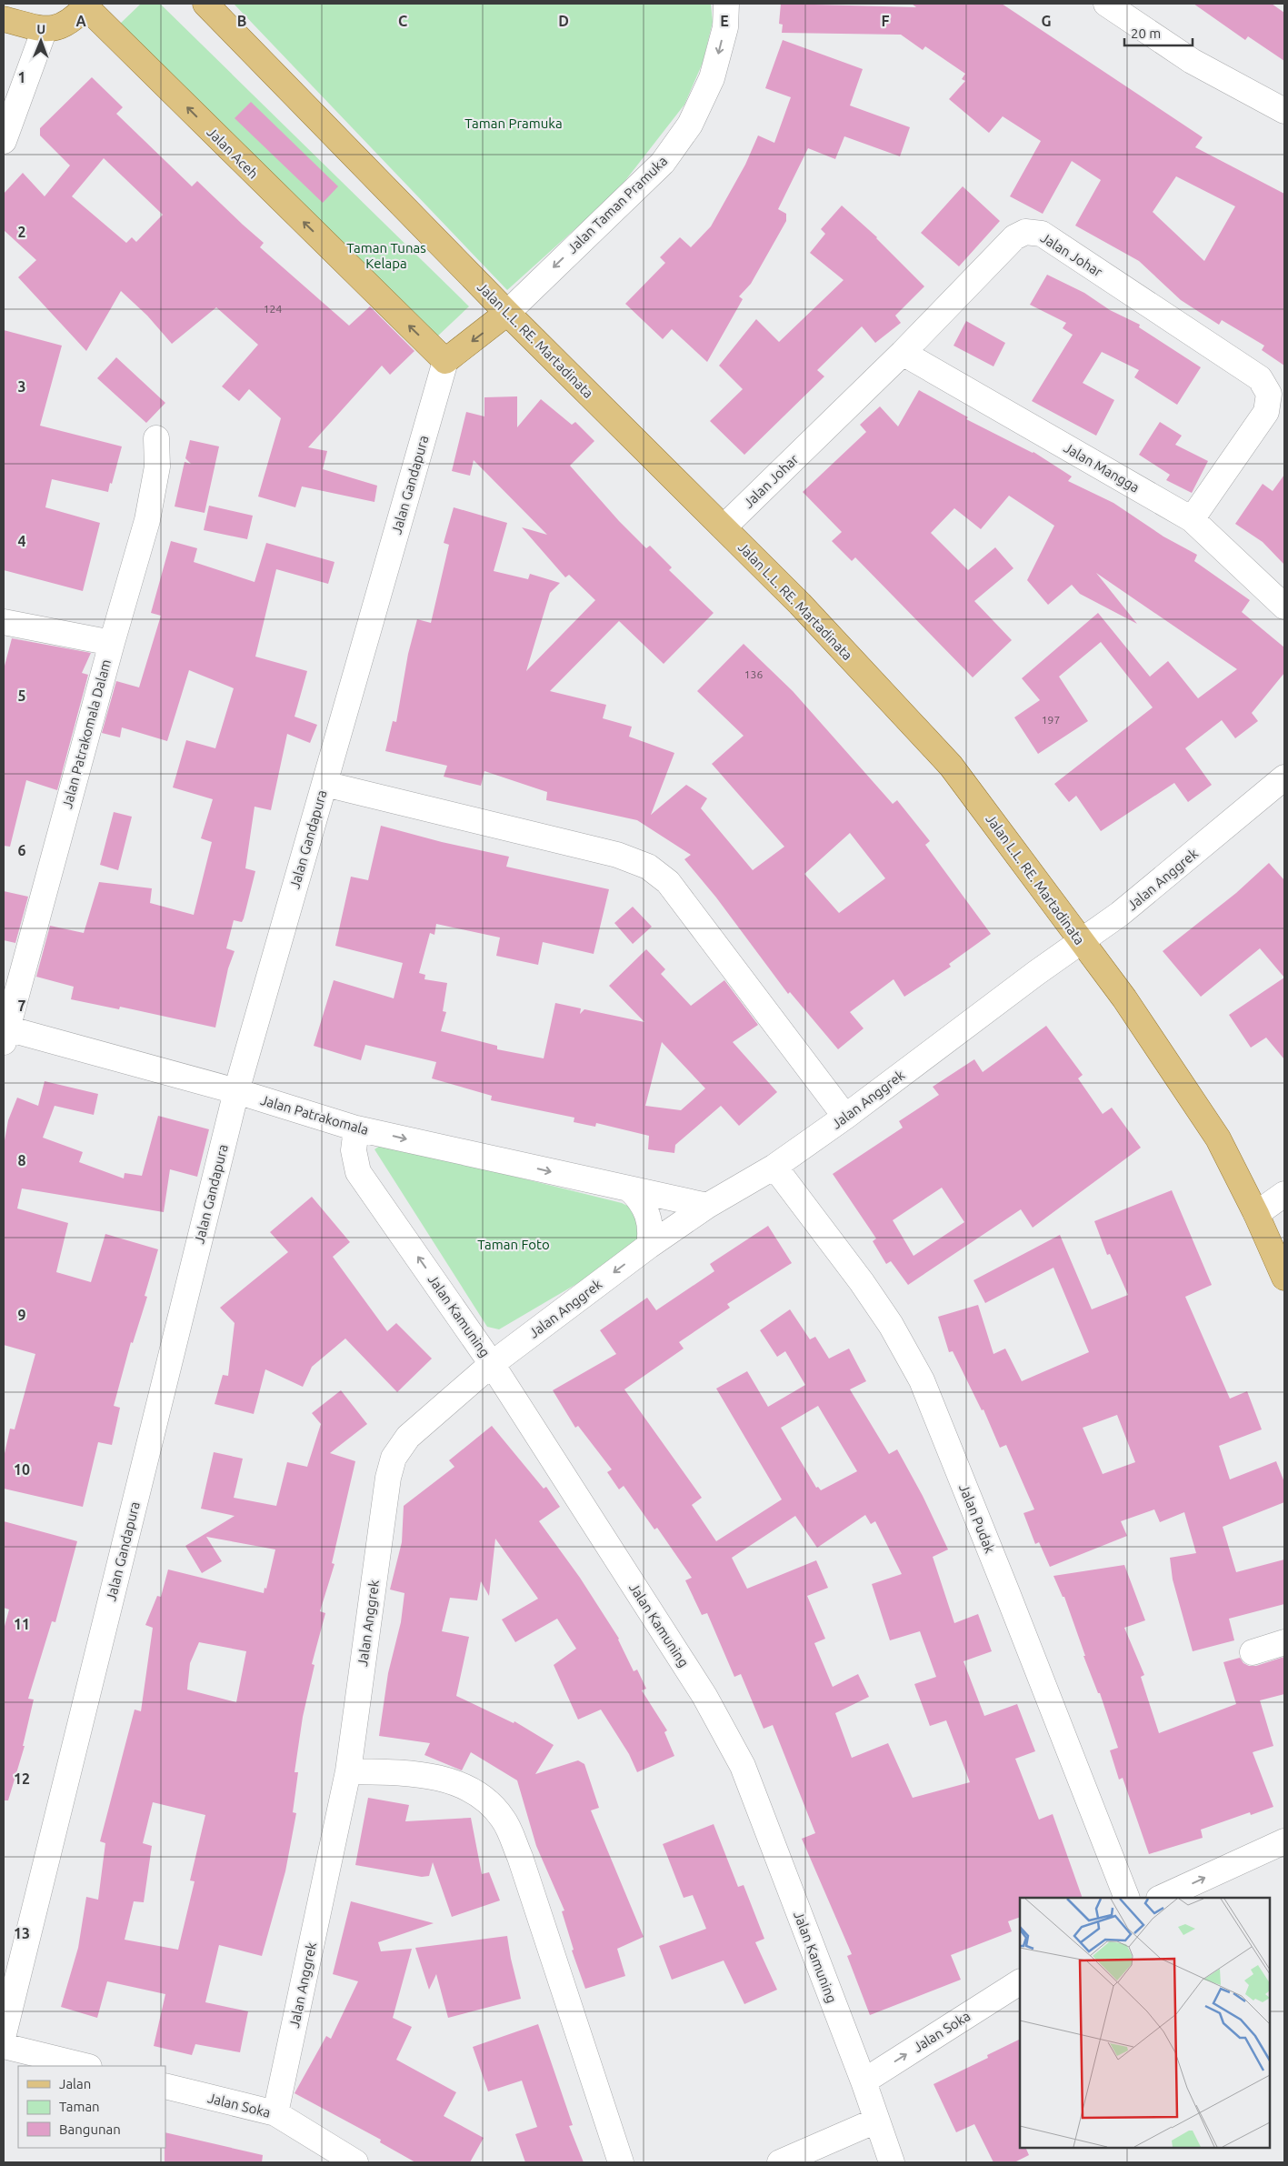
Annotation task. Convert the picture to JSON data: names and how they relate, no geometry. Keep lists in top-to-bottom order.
{
  "streets": {
    "main road": ["Jalan Aceh", "Jalan L.L. RE. Martadinata"],
    "street": [
      "Jalan Taman Pramuka",
      "Jalan Johar",
      "Jalan Mangga",
      "Jalan Gandapura",
      "Jalan Patrakomala Dalam",
      "Jalan Anggrek",
      "Jalan Patrakomala",
      "Jalan Kamuning",
      "Jalan Pudak",
      "Jalan Soka"
    ]
  },
  "crossings": [
    ["Jalan Aceh", "Jalan Gandapura"],
    ["Jalan Taman Pramuka", "Jalan L.L. RE. Martadinata"],
    ["Jalan Johar", "Jalan L.L. RE. Martadinata"],
    ["Jalan Johar", "Jalan Mangga"],
    ["Jalan L.L. RE. Martadinata", "Jalan Anggrek"],
    ["Jalan Gandapura", "Jalan Patrakomala"],
    ["Jalan Patrakomala Dalam", "Jalan Patrakomala"],
    ["Jalan Anggrek", "Jalan Patrakomala"],
    ["Jalan Anggrek", "Jalan Kamuning"],
    ["Jalan Anggrek", "Jalan Pudak"],
    ["Jalan Anggrek", "Jalan Soka"],
    ["Jalan Patrakomala", "Jalan Kamuning"],
    ["Jalan Kamuning", "Jalan Soka"]
  ],
  "one_way": [
    "Jalan Aceh",
    "Jalan Taman Pramuka",
    "Jalan Patrakomala",
    "Jalan Soka"
  ],
  "parks": ["Taman Pramuka", "Taman Tunas Kelapa", "Taman Foto"],
  "house_numbers": ["124", "136", "197"],
  "legend": ["Jalan", "Taman", "Bangunan"],
  "scale_bar": "20 m",
  "north": "top",
  "grid": {
    "columns": [
      "A",
      "B",
      "C",
      "D",
      "E",
      "F",
      "G"
    ],
    "rows": [
      "1",
      "2",
      "3",
      "4",
      "5",
      "6",
      "7",
      "8",
      "9",
      "10",
      "11",
      "12",
      "13"
    ]
  }
}
